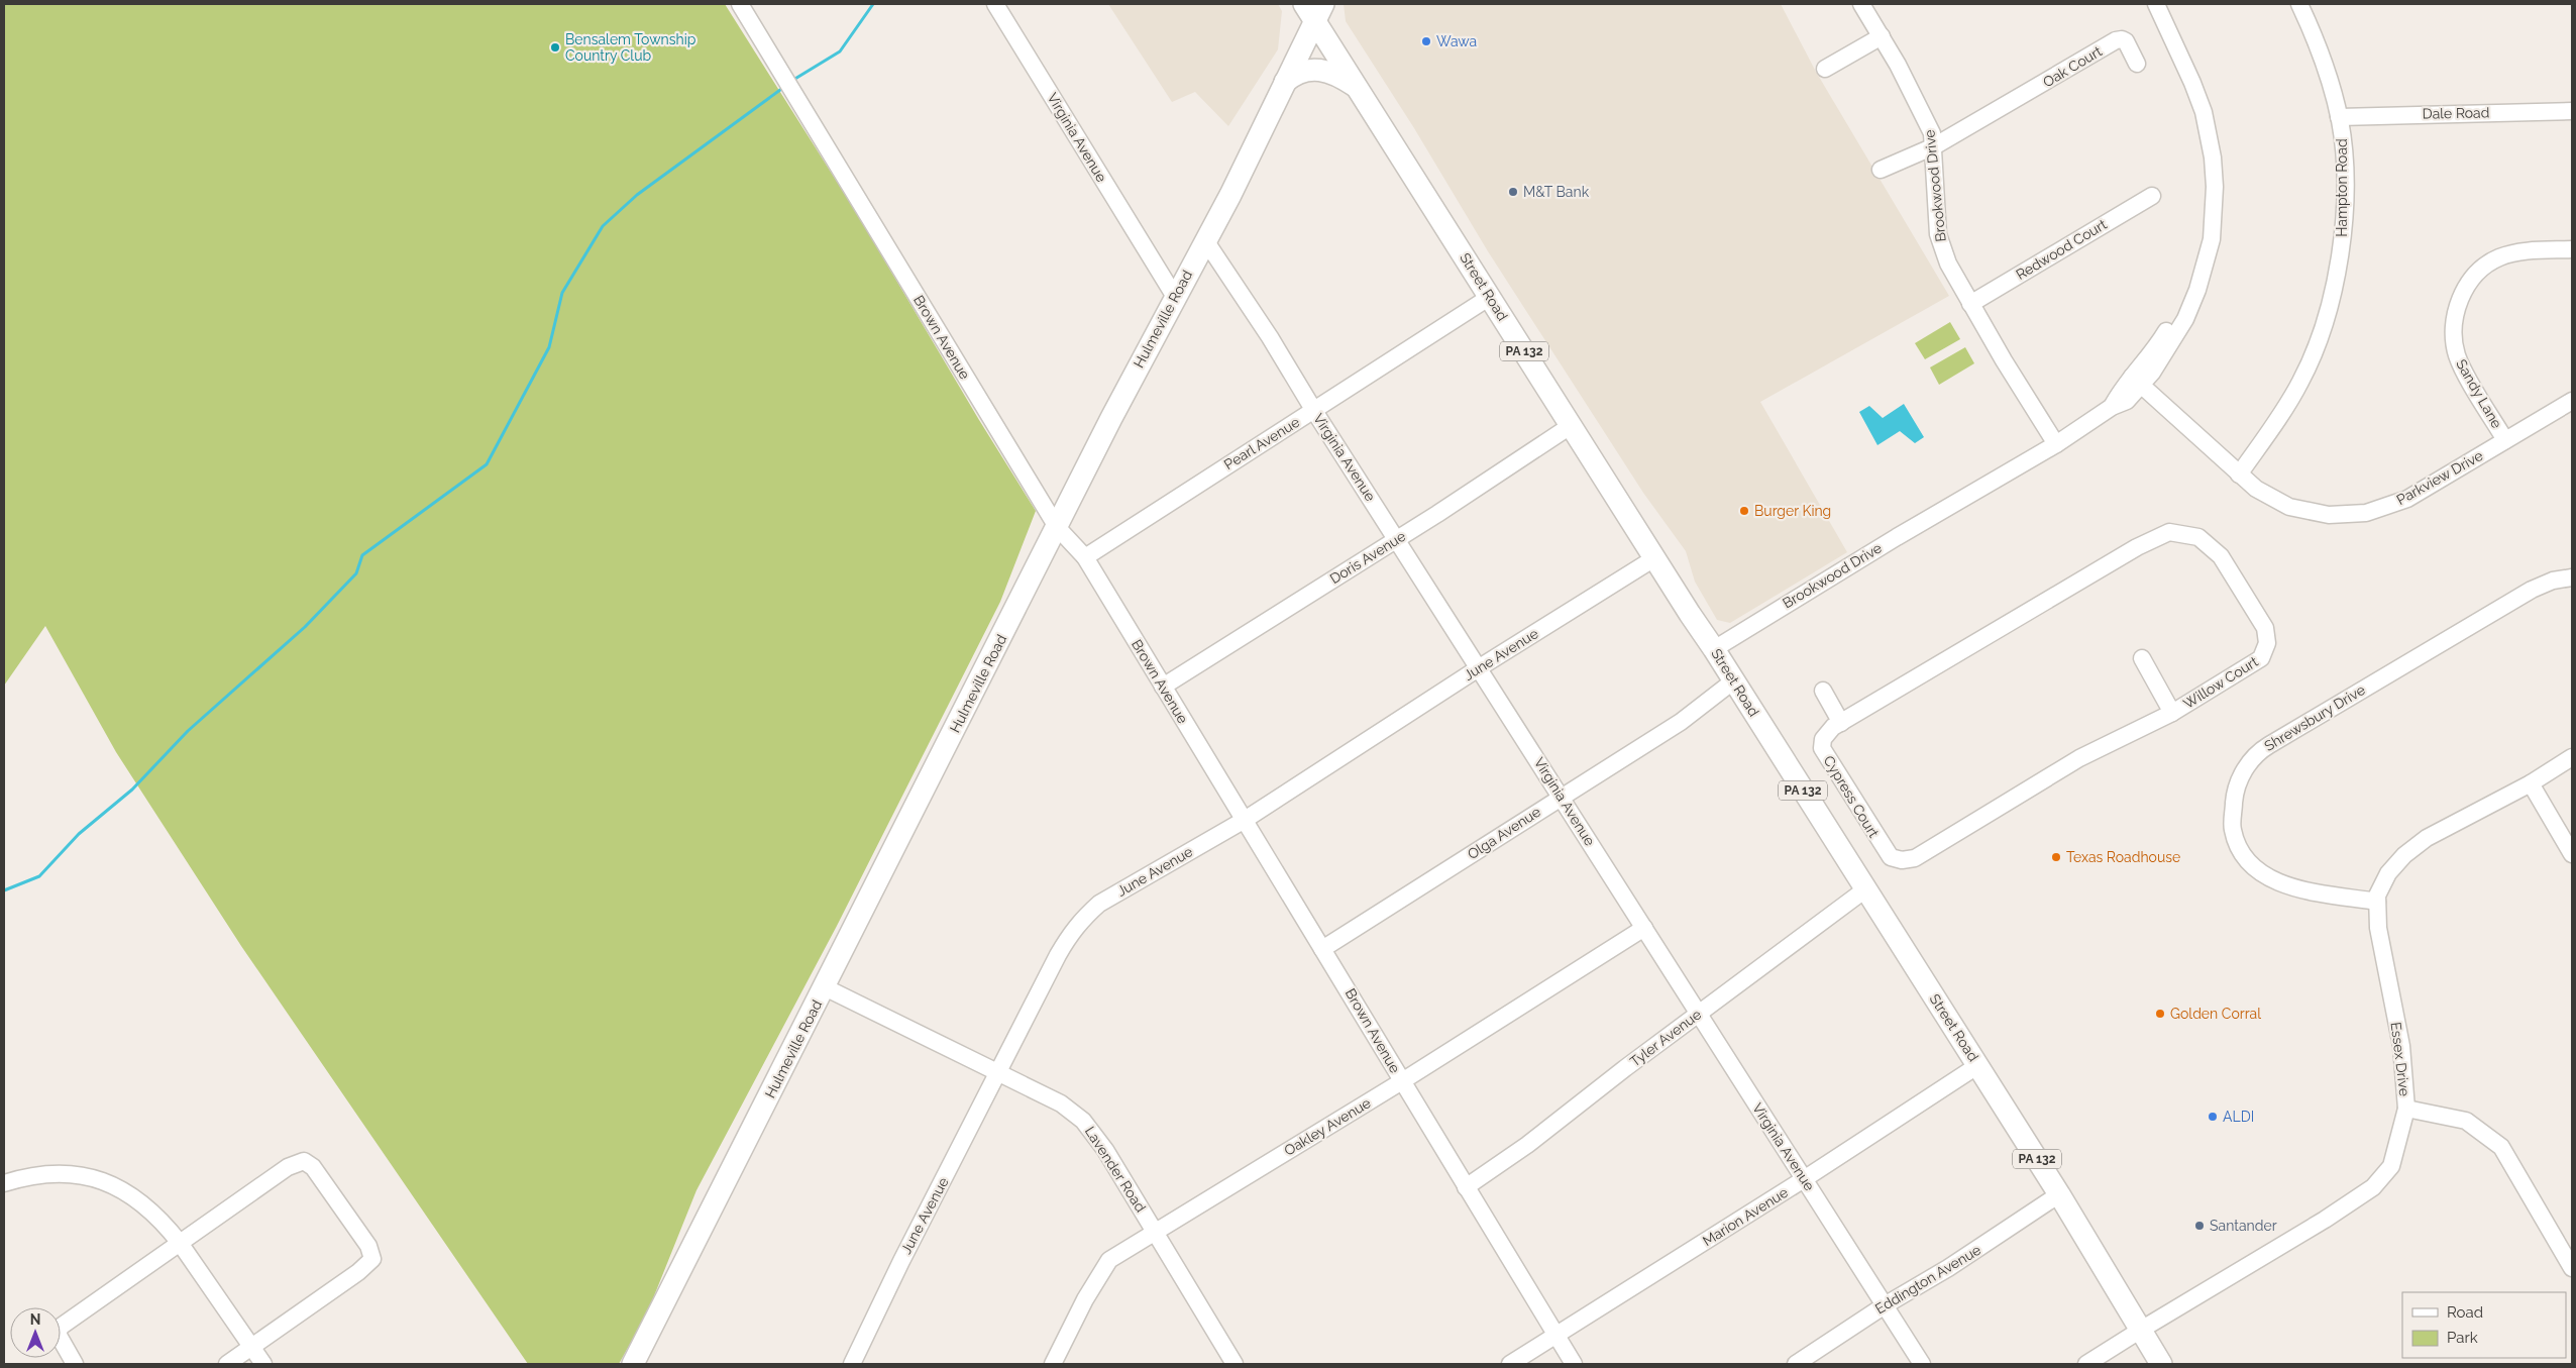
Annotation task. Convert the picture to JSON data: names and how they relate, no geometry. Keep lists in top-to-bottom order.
{
  "streets": {
    "main road": ["Street Road", "Hulmeville Road", "PA 132"],
    "street": [
      "Oak Court",
      "Dale Road",
      "Virginia Avenue",
      "Brookwood Drive",
      "Hampton Road",
      "Redwood Court",
      "Brown Avenue",
      "Sandy Lane",
      "Pearl Avenue",
      "Parkview Drive",
      "Doris Avenue",
      "June Avenue",
      "Willow Court",
      "Shrewsbury Drive",
      "Cypress Court",
      "Olga Avenue",
      "Tyler Avenue",
      "Essex Drive",
      "Oakley Avenue",
      "Lavender Road",
      "Marion Avenue",
      "Eddington Avenue"
    ]
  },
  "crossings": [
    ["Oak Court", "Brookwood Drive"],
    ["Dale Road", "Hampton Road"],
    ["Virginia Avenue", "Hulmeville Road"],
    ["Virginia Avenue", "Pearl Avenue"],
    ["Virginia Avenue", "Doris Avenue"],
    ["Virginia Avenue", "June Avenue"],
    ["Virginia Avenue", "Olga Avenue"],
    ["Virginia Avenue", "Tyler Avenue"],
    ["Virginia Avenue", "Oakley Avenue"],
    ["Virginia Avenue", "Marion Avenue"],
    ["Virginia Avenue", "Eddington Avenue"],
    ["Brookwood Drive", "Redwood Court"],
    ["Brookwood Drive", "Street Road"],
    ["Brookwood Drive", "Parkview Drive"],
    ["Hampton Road", "Parkview Drive"],
    ["Street Road", "Hulmeville Road"],
    ["Street Road", "Pearl Avenue"],
    ["Street Road", "Doris Avenue"],
    ["Street Road", "June Avenue"],
    ["Street Road", "Olga Avenue"],
    ["Street Road", "Tyler Avenue"],
    ["Street Road", "Essex Drive"],
    ["Street Road", "Marion Avenue"],
    ["Street Road", "Eddington Avenue"],
    ["Hulmeville Road", "Brown Avenue"],
    ["Hulmeville Road", "Lavender Road"],
    ["Brown Avenue", "Pearl Avenue"],
    ["Brown Avenue", "Doris Avenue"],
    ["Brown Avenue", "June Avenue"],
    ["Brown Avenue", "Olga Avenue"],
    ["Brown Avenue", "Tyler Avenue"],
    ["Brown Avenue", "Oakley Avenue"],
    ["Brown Avenue", "Marion Avenue"],
    ["Sandy Lane", "Parkview Drive"],
    ["June Avenue", "Lavender Road"],
    ["Willow Court", "Cypress Court"],
    ["Shrewsbury Drive", "Essex Drive"],
    ["Oakley Avenue", "Lavender Road"]
  ],
  "places": [
    "Wawa",
    "Bensalem Township Country Club",
    "M&T Bank",
    "Burger King",
    "Texas Roadhouse",
    "Golden Corral",
    "ALDI",
    "Santander"
  ],
  "legend": ["Road", "Park"],
  "north": "top"
}
